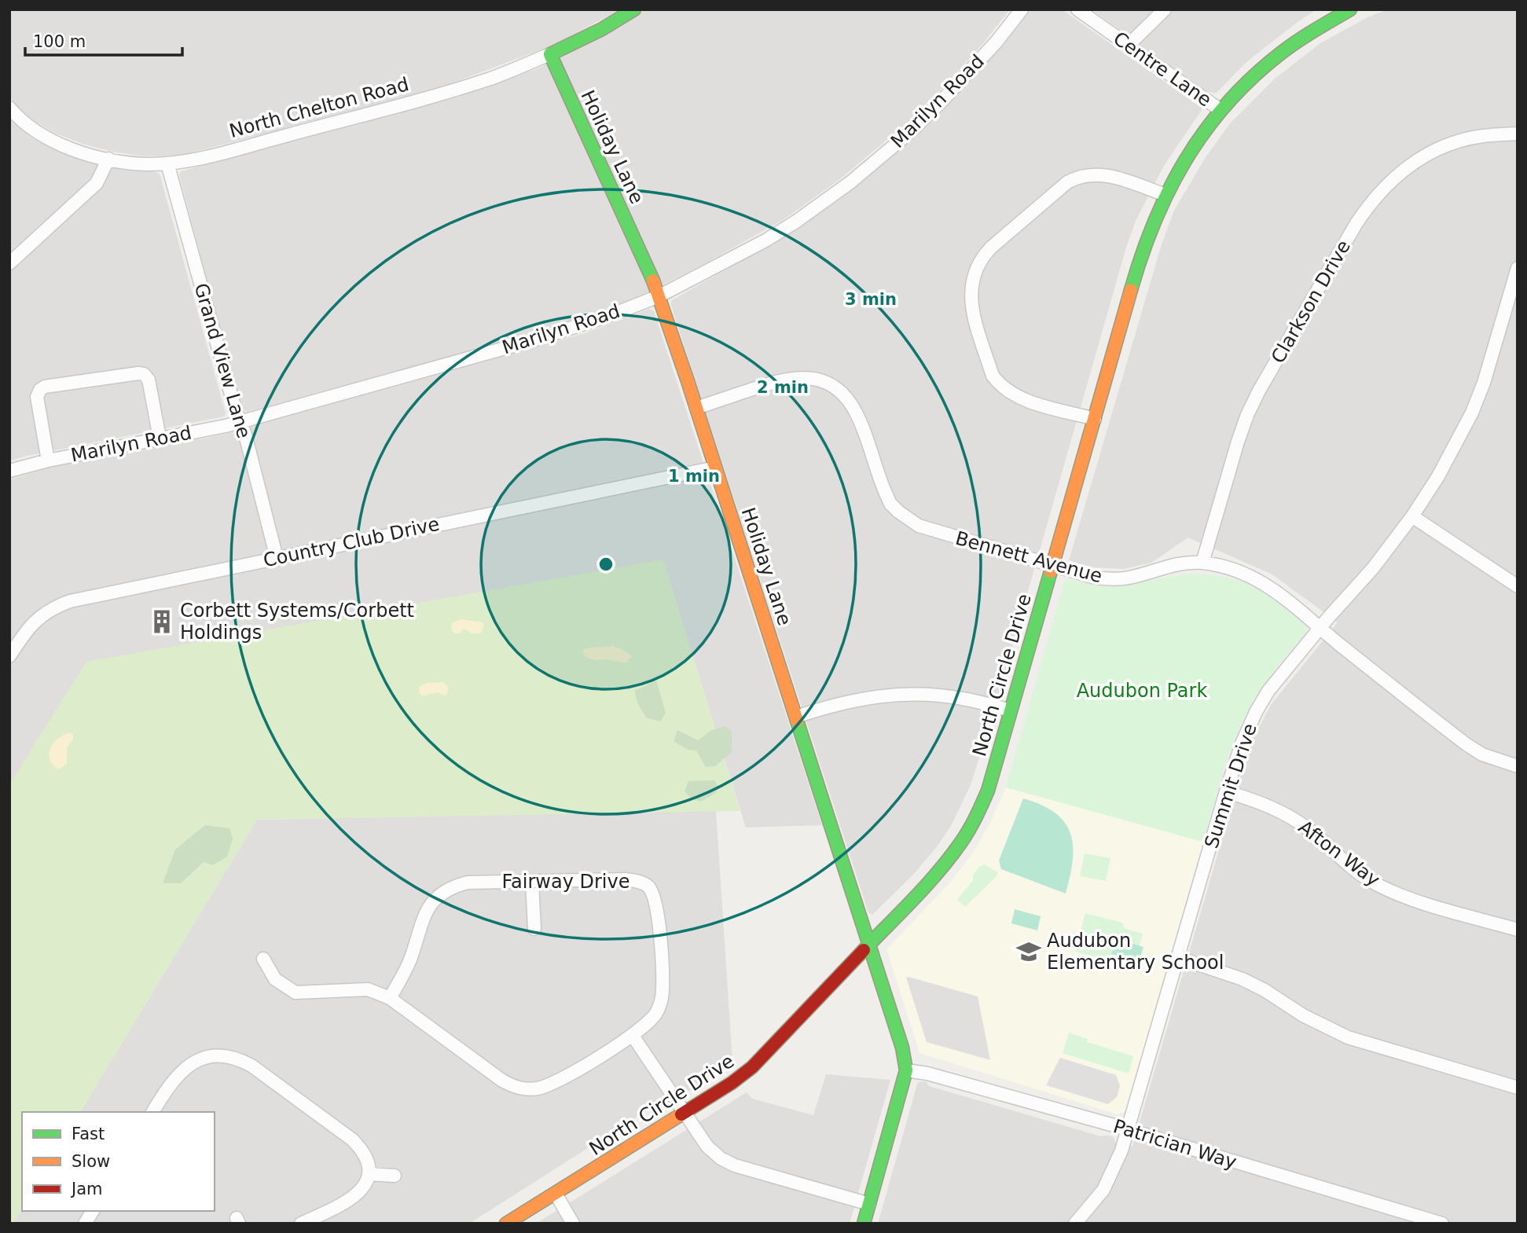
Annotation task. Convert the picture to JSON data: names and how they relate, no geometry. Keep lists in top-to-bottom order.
{
  "streets": {
    "main road": ["North Chelton Road", "Holiday Lane", "North Circle Drive"],
    "street": [
      "Centre Lane",
      "Marilyn Road",
      "Clarkson Drive",
      "Grand View Lane",
      "Country Club Drive",
      "Bennett Avenue",
      "Summit Drive",
      "Afton Way",
      "Fairway Drive",
      "Patrician Way"
    ]
  },
  "crossings": [
    ["Centre Lane", "North Circle Drive"],
    ["Marilyn Road", "Holiday Lane"],
    ["Marilyn Road", "Grand View Lane"],
    ["North Chelton Road", "Holiday Lane"],
    ["North Chelton Road", "Grand View Lane"],
    ["Holiday Lane", "Country Club Drive"],
    ["Holiday Lane", "Bennett Avenue"],
    ["Holiday Lane", "North Circle Drive"],
    ["Holiday Lane", "Patrician Way"],
    ["Clarkson Drive", "Bennett Avenue"],
    ["Grand View Lane", "Country Club Drive"],
    ["Bennett Avenue", "North Circle Drive"],
    ["Bennett Avenue", "Summit Drive"],
    ["Summit Drive", "Afton Way"],
    ["Summit Drive", "Patrician Way"]
  ],
  "parks": ["Audubon Park"],
  "places": {
    "building": ["Corbett Systems/Corbett Holdings"],
    "school or university": ["Audubon Elementary School"]
  },
  "legend": ["Fast", "Slow", "Jam"],
  "scale_bar": "100 m",
  "rings": ["3 min", "2 min", "1 min"]
}
